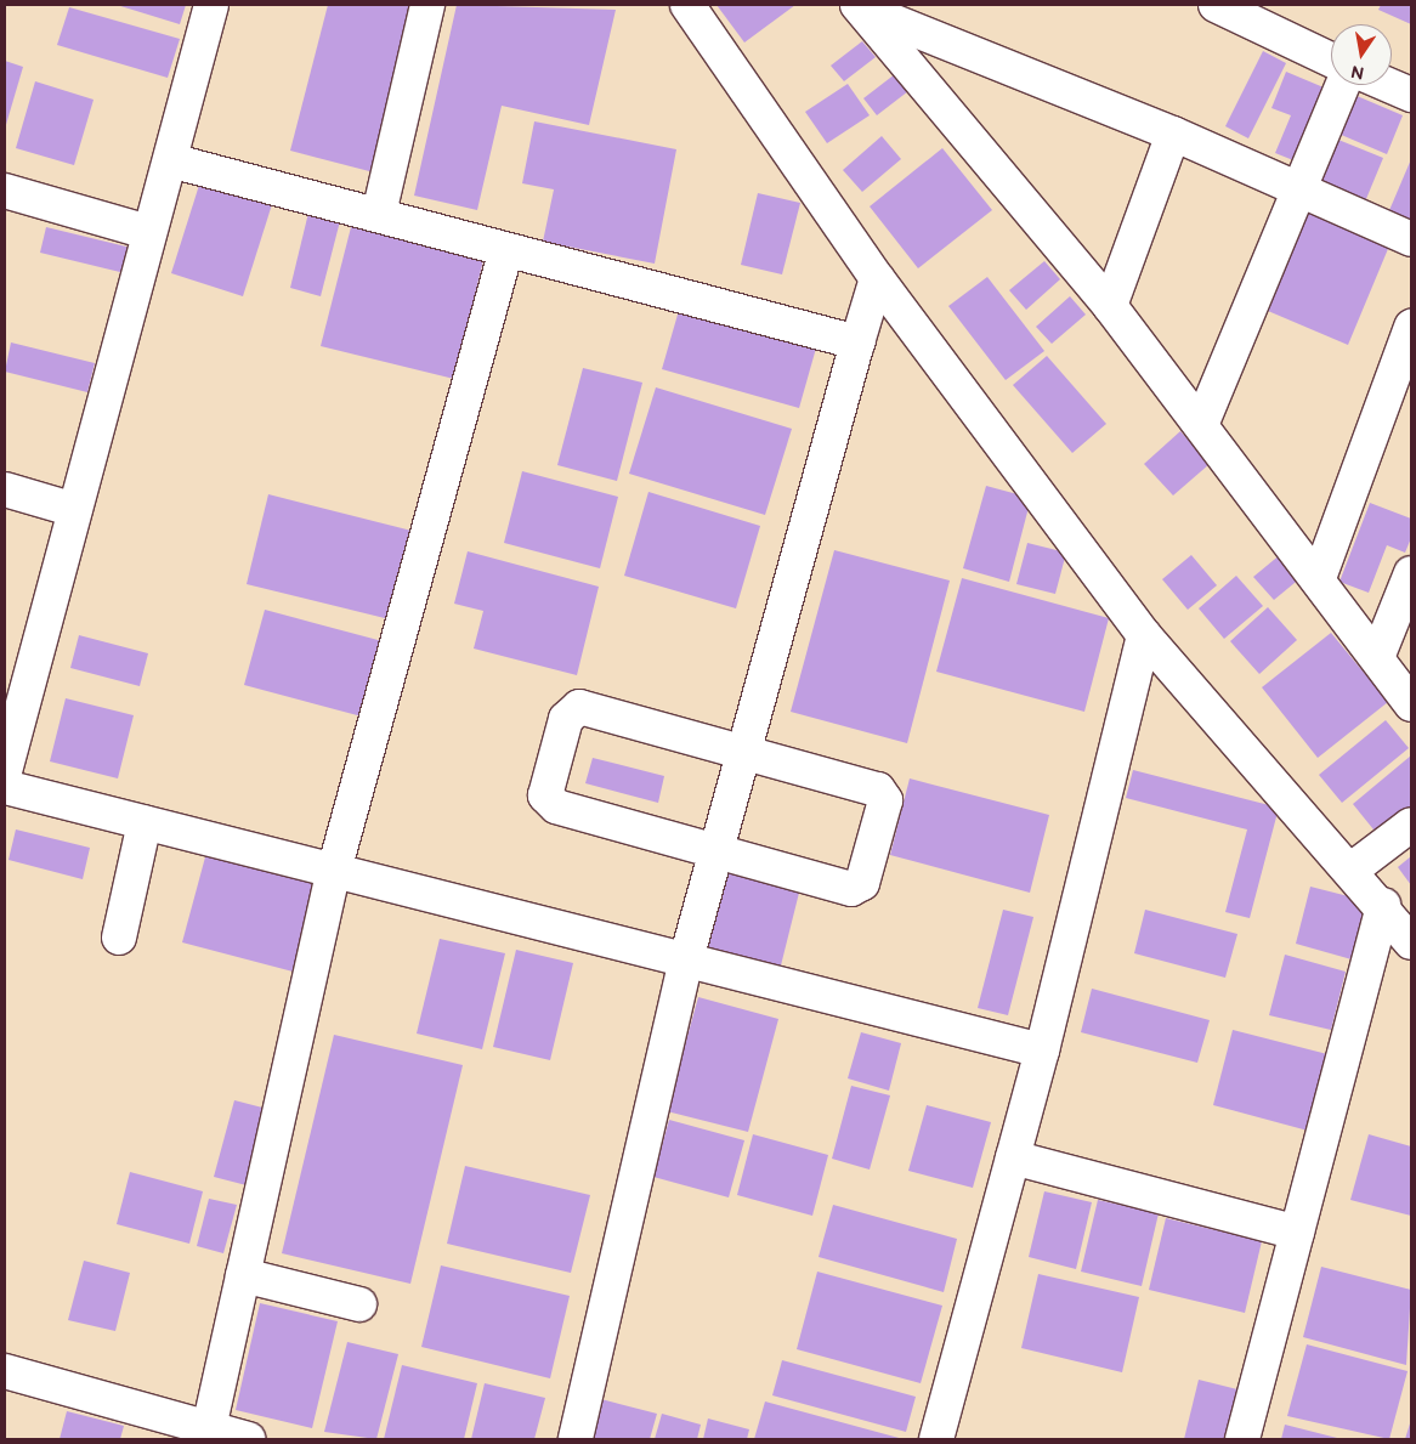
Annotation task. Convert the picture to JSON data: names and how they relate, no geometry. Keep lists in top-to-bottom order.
{
  "north": "bottom"
}
